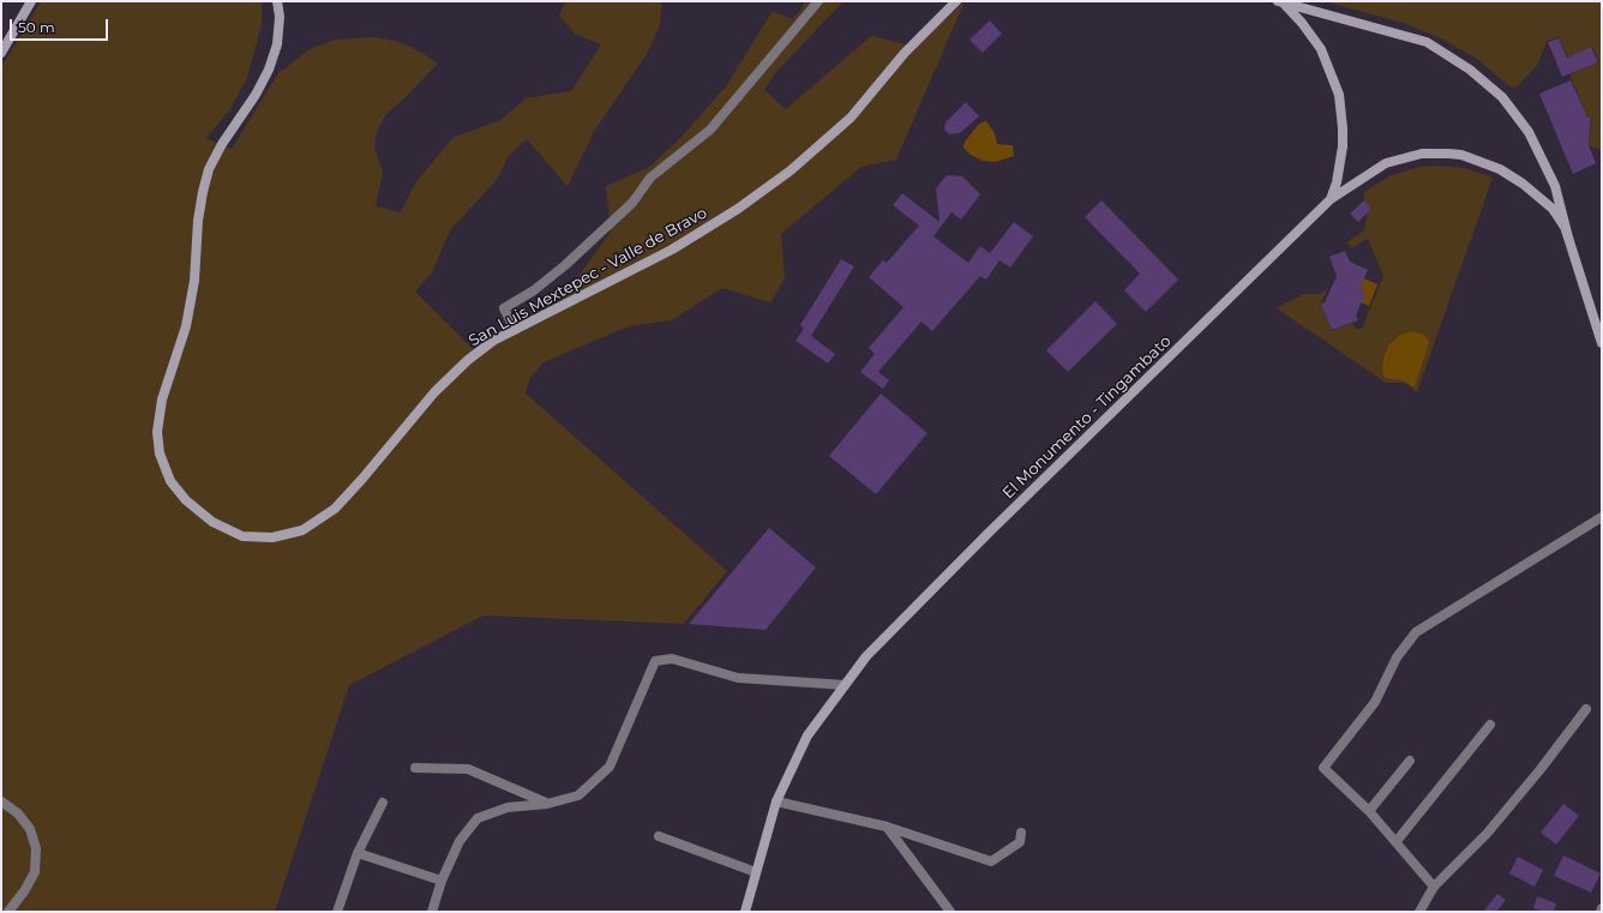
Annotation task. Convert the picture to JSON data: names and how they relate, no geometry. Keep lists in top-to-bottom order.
{
  "streets": {
    "main road": ["San Luis Mextepec - Valle de Bravo", "El Monumento - Tingambato"]
  },
  "scale_bar": "50 m"
}
